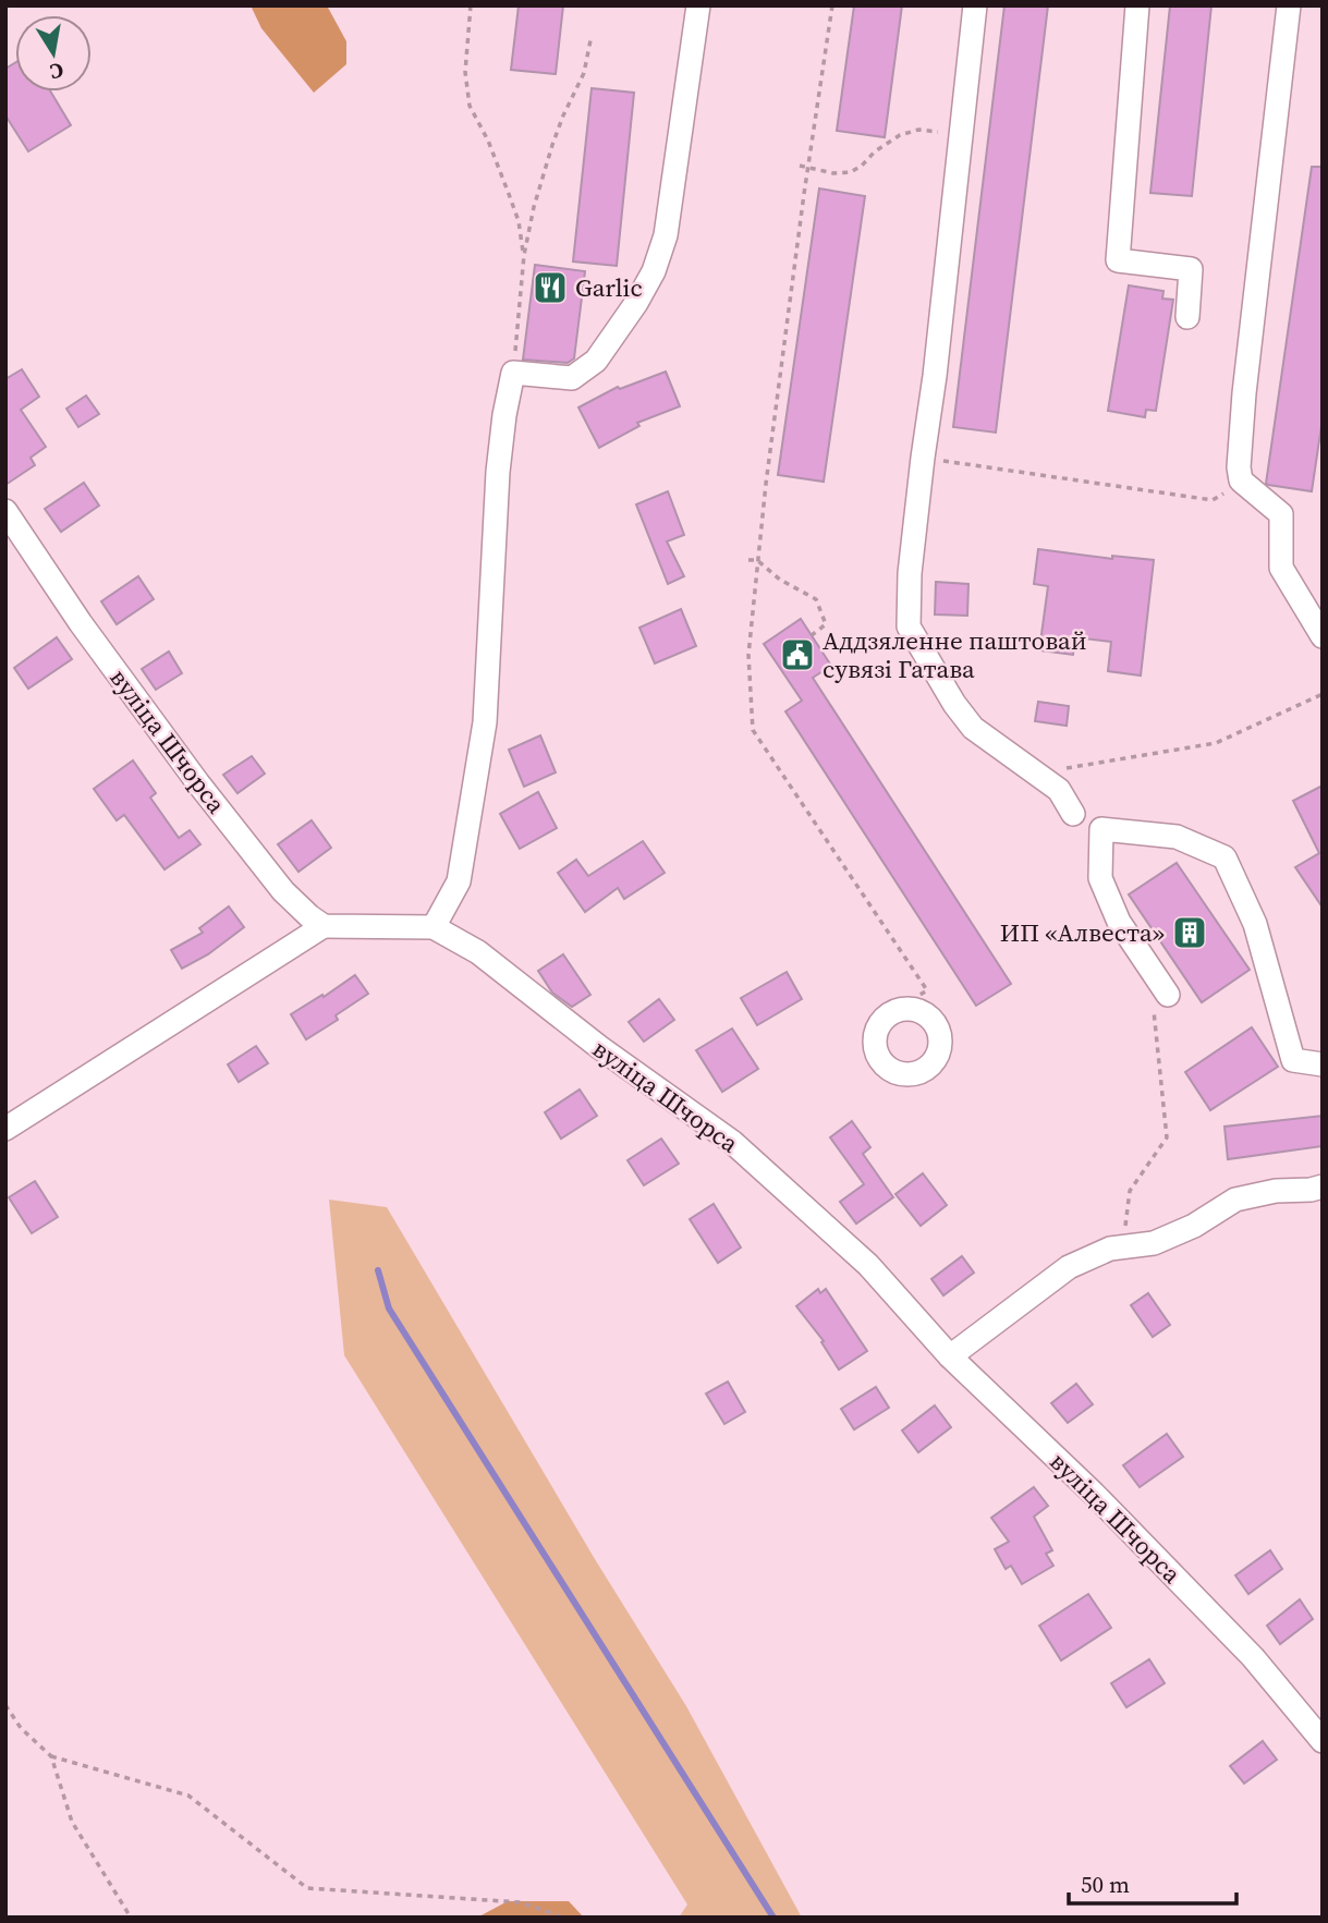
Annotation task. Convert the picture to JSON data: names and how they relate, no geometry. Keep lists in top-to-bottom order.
{
  "streets": {
    "street": ["вуліца Шчорса"]
  },
  "places": {
    "restaurant": ["Garlic"],
    "public building": ["Аддзяленне паштовай сувязі Гатава"],
    "building": ["ИП «Алвеста»"]
  },
  "scale_bar": "50 m",
  "north": "bottom"
}
